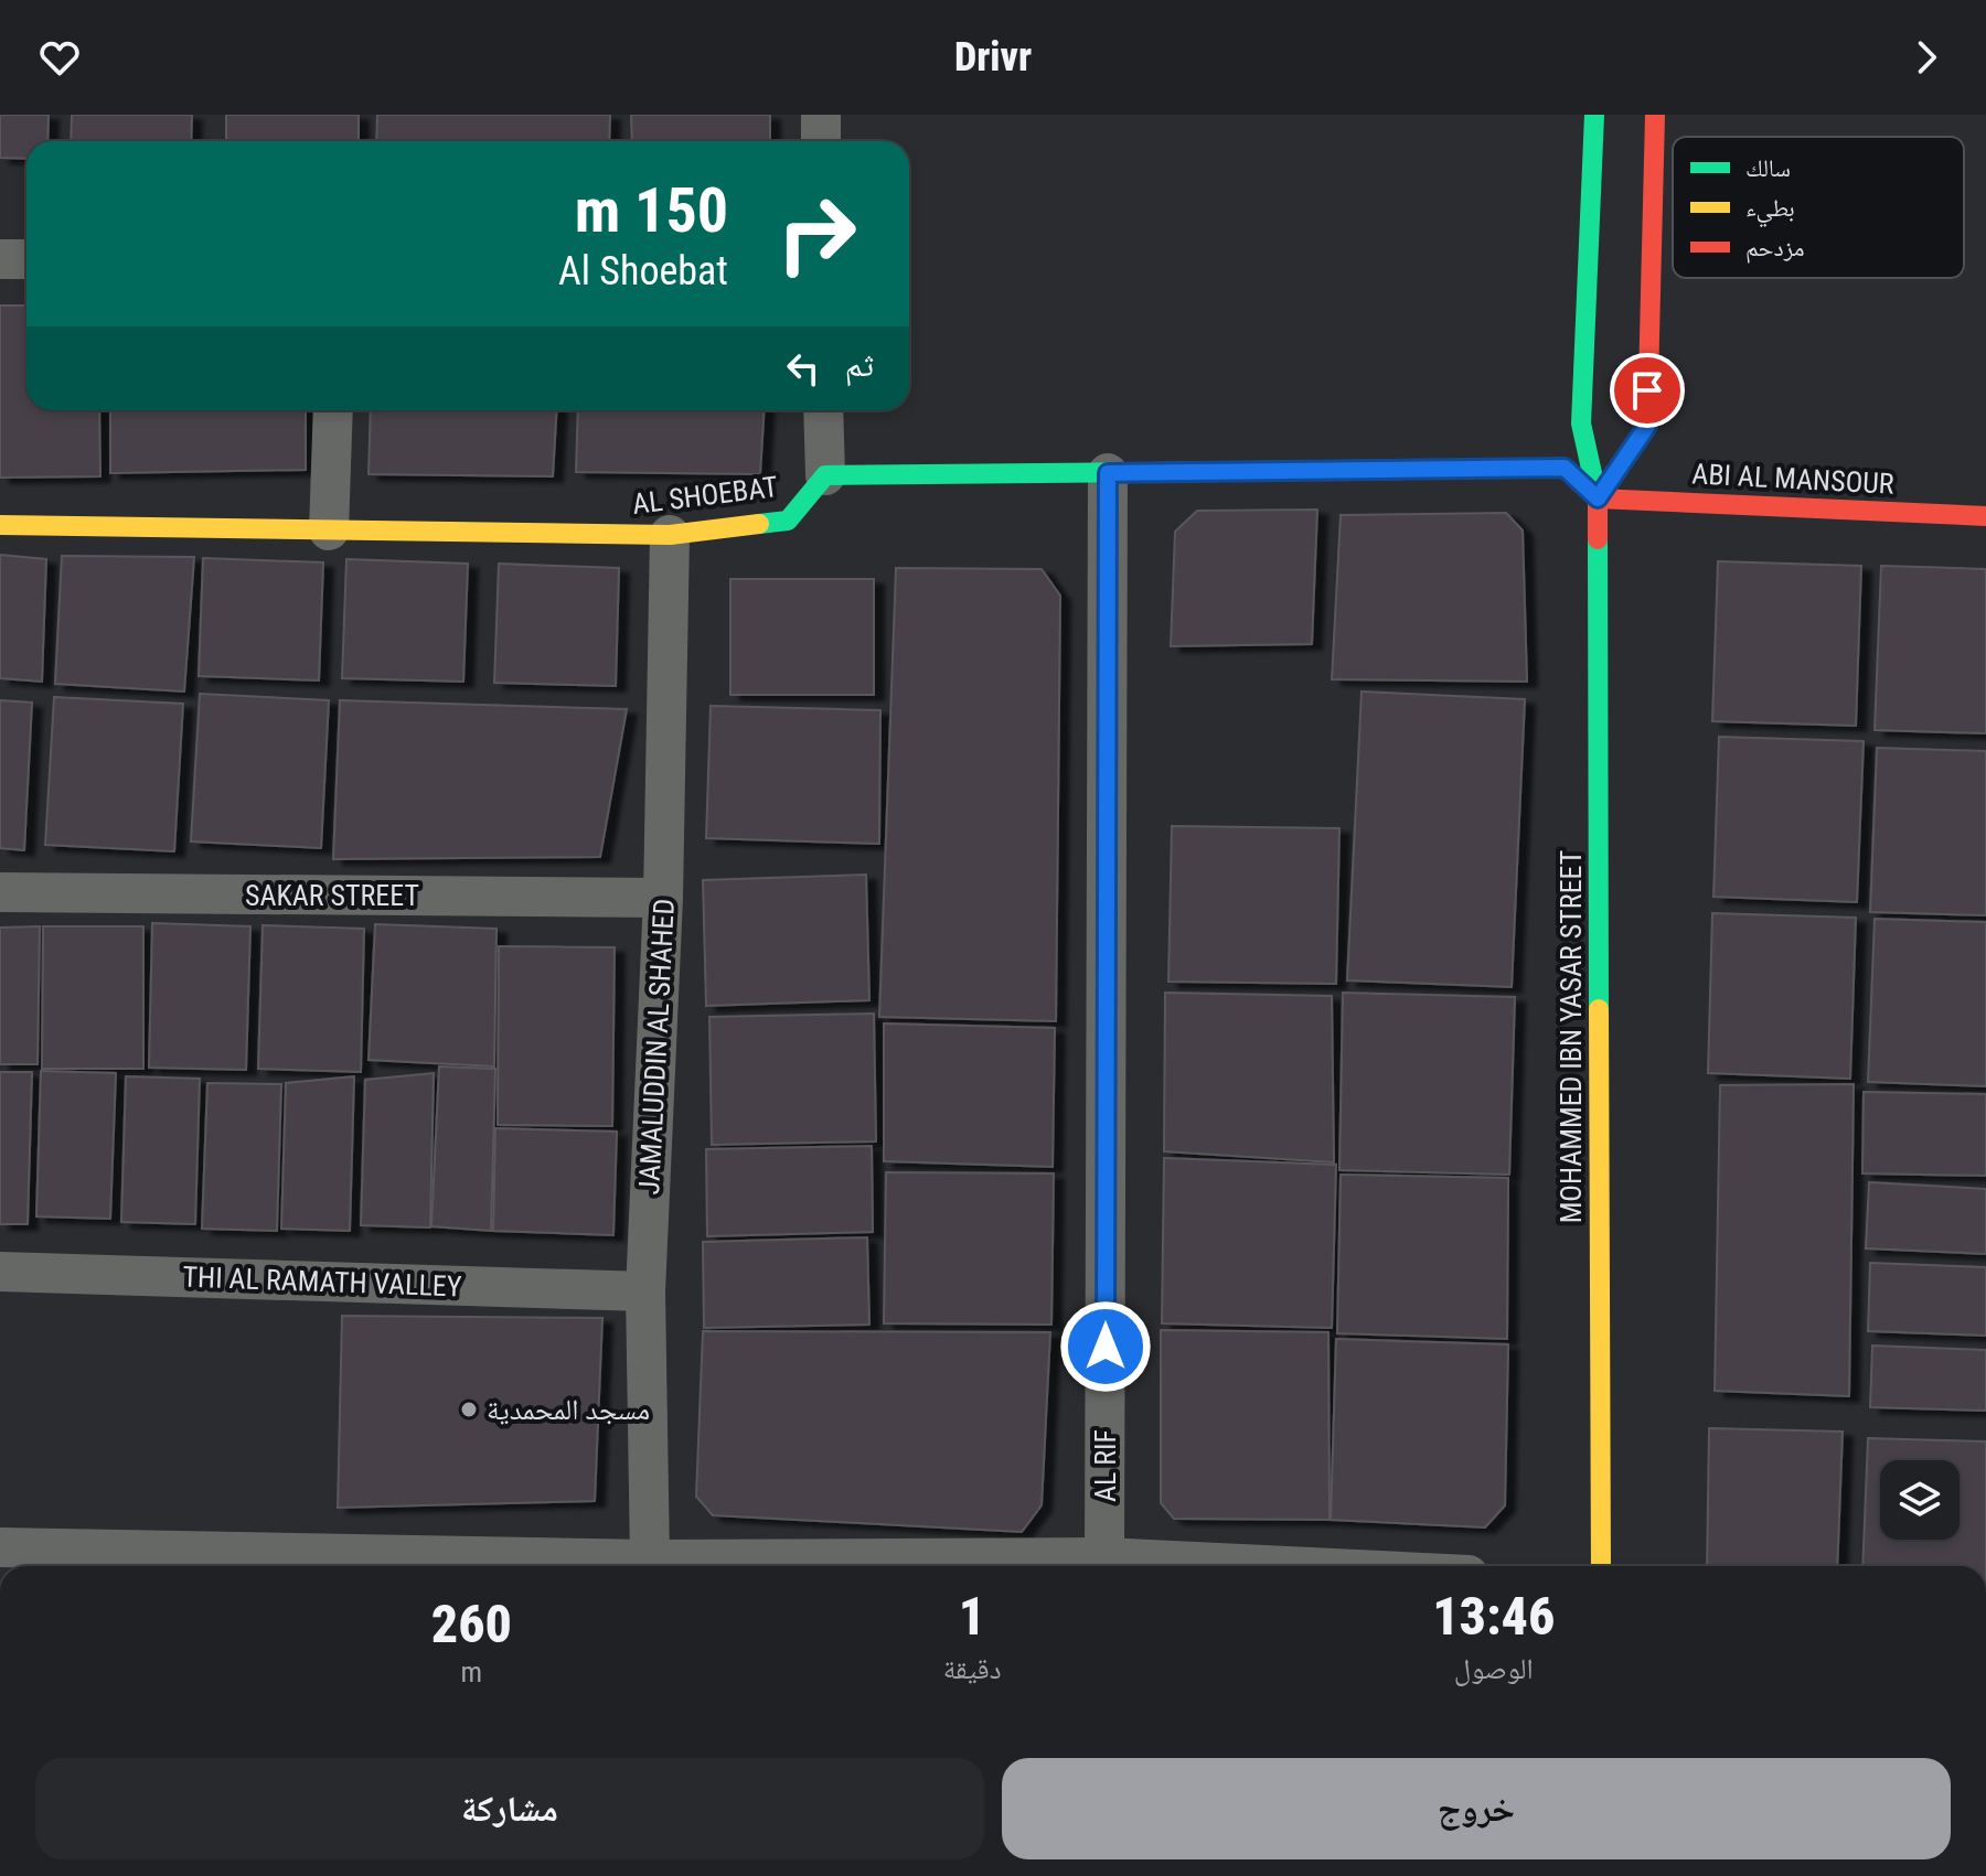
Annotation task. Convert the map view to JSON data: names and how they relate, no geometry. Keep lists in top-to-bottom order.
{
  "streets": {
    "street": [
      "ABI AL MANSOUR",
      "AL SHOEBAT",
      "SAKAR STREET",
      "MOHAMMED IBN YASAR STREET",
      "JAMALUDDIN AL SHAHED",
      "THI AL RAMATH VALLEY",
      "AL RIF"
    ]
  },
  "crossings": [
    ["ABI AL MANSOUR", "MOHAMMED IBN YASAR STREET"],
    ["AL SHOEBAT", "JAMALUDDIN AL SHAHED"],
    ["SAKAR STREET", "JAMALUDDIN AL SHAHED"],
    ["JAMALUDDIN AL SHAHED", "THI AL RAMATH VALLEY"]
  ],
  "places": ["مسجد المحمدية"],
  "legend": ["سالك", "بطيء", "مزدحم"],
  "page": {
    "header": "Drivr",
    "turn": ["150 m", "Al Shoebat"],
    "then": "ثم",
    "eta": [
      "13:46",
      "الوصول",
      "1",
      "دقيقة",
      "260",
      "m"
    ],
    "buttons": ["خروج", "مشاركة"]
  }
}
